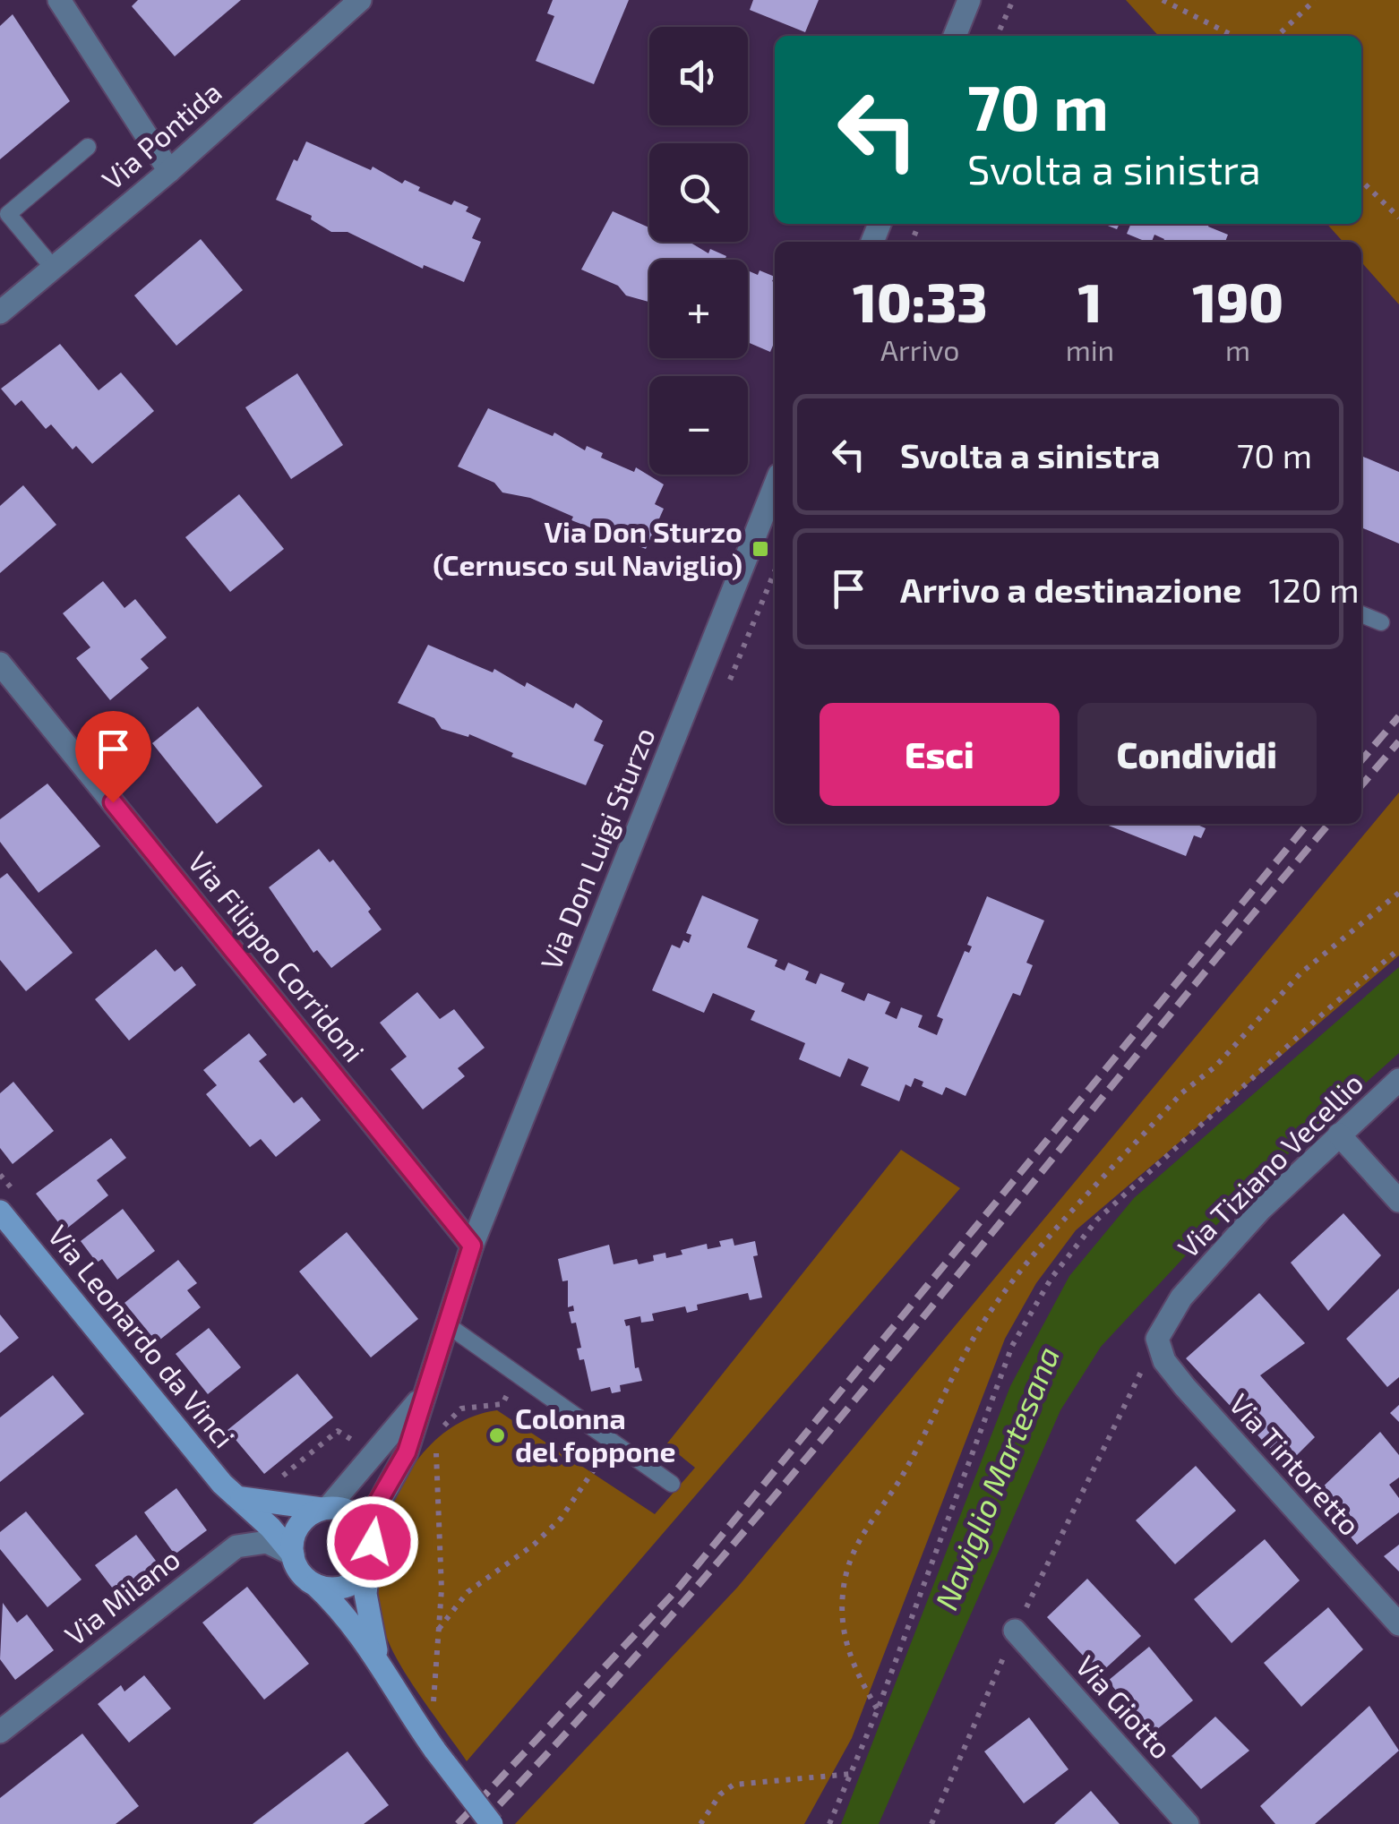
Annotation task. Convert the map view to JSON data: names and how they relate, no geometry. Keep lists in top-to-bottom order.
{
  "streets": {
    "street": [
      "Via Pontida",
      "Via Don Luigi Sturzo",
      "Via Filippo Corridoni",
      "Via Tiziano Vecellio",
      "Via Leonardo da Vinci",
      "Via Tintoretto",
      "Via Milano",
      "Via Giotto"
    ]
  },
  "crossings": [
    ["Via Don Luigi Sturzo", "Via Filippo Corridoni"],
    ["Via Don Luigi Sturzo", "Via Leonardo da Vinci"],
    ["Via Don Luigi Sturzo", "Via Milano"],
    ["Via Tiziano Vecellio", "Via Tintoretto"],
    ["Via Leonardo da Vinci", "Via Milano"]
  ],
  "water": ["Naviglio Martesana"],
  "places": {
    "transit": ["Via Don Sturzo (Cernusco sul Naviglio)"],
    "other": ["Colonna del foppone"]
  },
  "page": {
    "map_buttons": ["+", "−"],
    "turn": ["70 m", "Svolta a sinistra"],
    "eta": [
      "10:33",
      "Arrivo",
      "1",
      "min",
      "190",
      "m"
    ],
    "list": [
      {
        "name": "Svolta a sinistra",
        "value": "70 m"
      },
      {
        "name": "Arrivo a destinazione",
        "value": "120 m"
      }
    ],
    "buttons": ["Esci", "Condividi"]
  }
}
